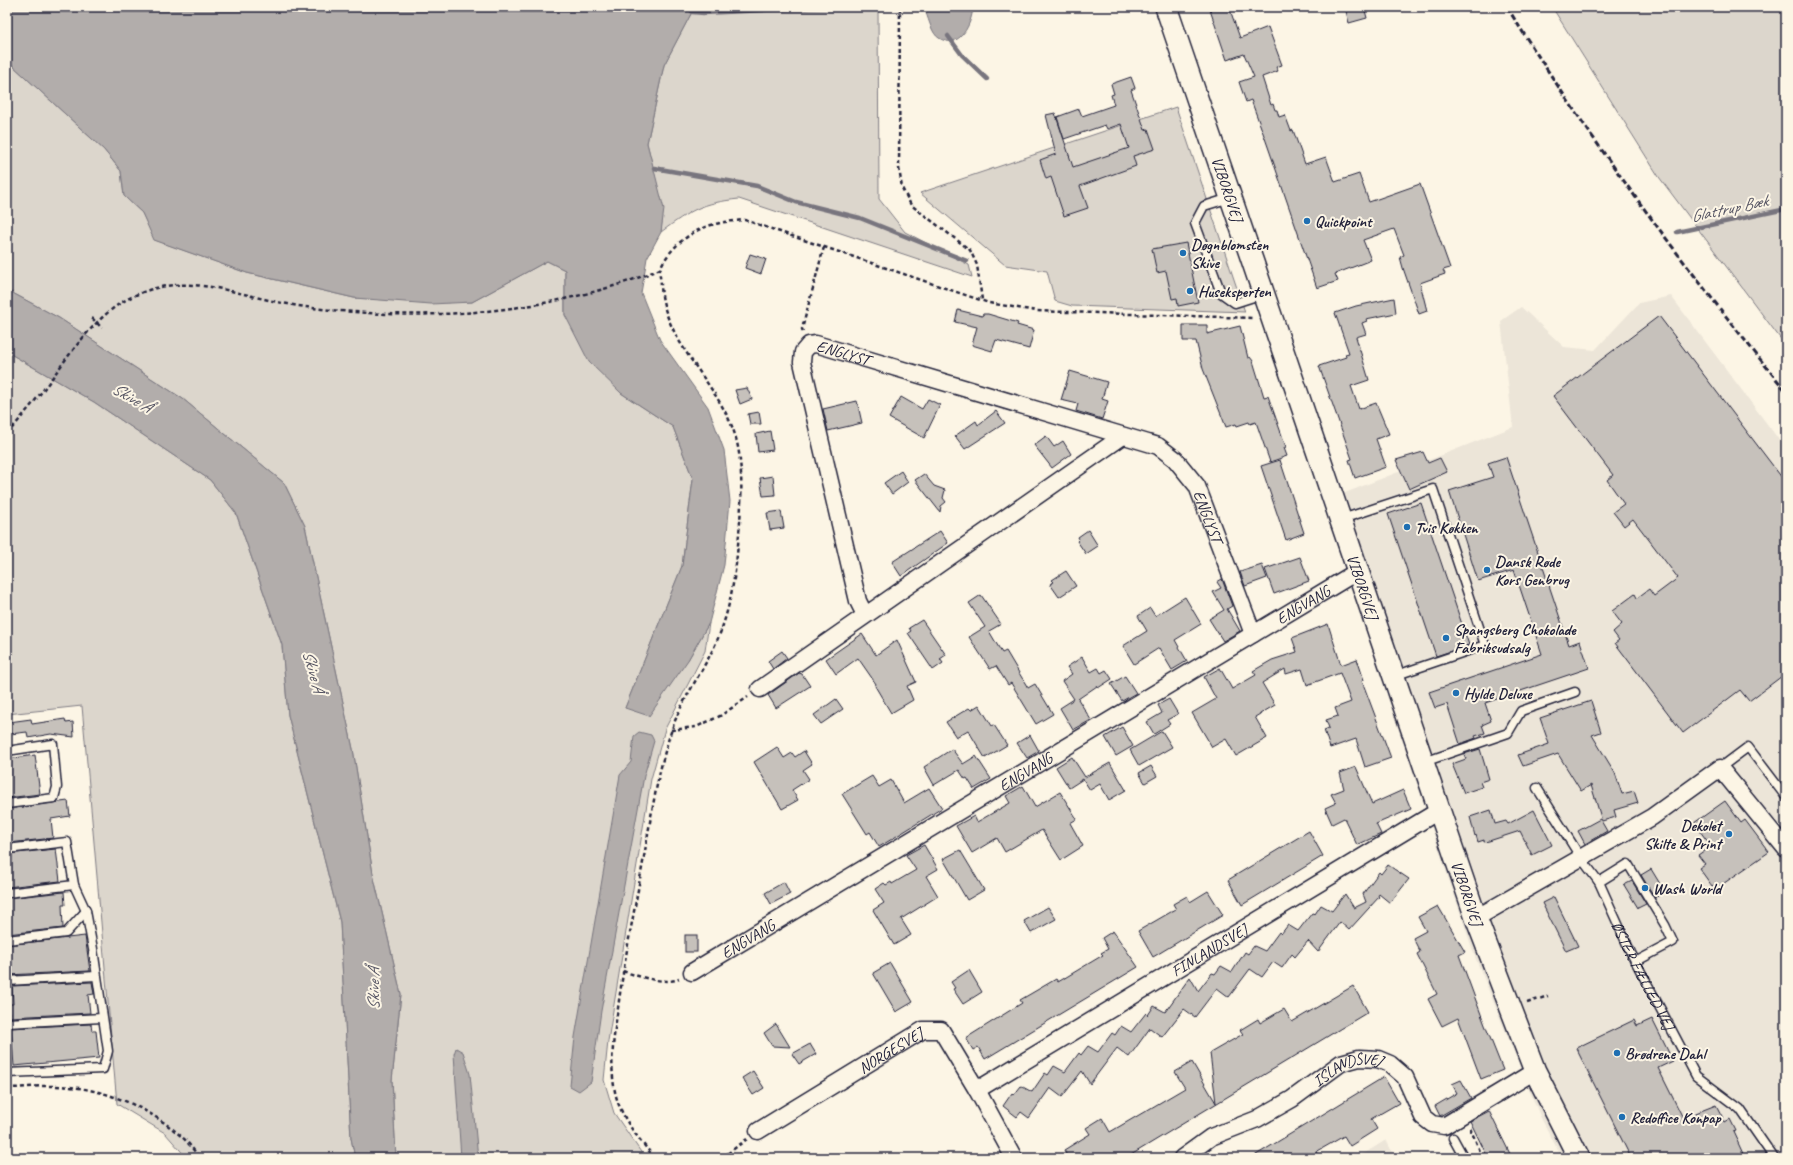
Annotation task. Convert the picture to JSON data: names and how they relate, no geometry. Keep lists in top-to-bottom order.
{
  "streets": {
    "street": [
      "VIBORGVEJ",
      "ENGLYST",
      "ENGVANG",
      "FINLANDSVEJ",
      "NORGESVEJ",
      "ISLANDSVEJ"
    ],
    "lane": ["ØSTER FÆLLED VEJ"]
  },
  "crossings": [
    ["VIBORGVEJ", "ENGVANG"],
    ["VIBORGVEJ", "FINLANDSVEJ"],
    ["VIBORGVEJ", "ISLANDSVEJ"],
    ["ENGLYST", "ENGVANG"],
    ["FINLANDSVEJ", "NORGESVEJ"]
  ],
  "water": ["Glattrup Bæk", "Skive Å"],
  "places": [
    "Quickpoint",
    "Døgnblomsten Skive",
    "Huseksperten",
    "Tvis Køkken",
    "Dansk Røde Kors Genbrug",
    "Spangsberg Chokolade Fabriksudsalg",
    "Hylde Deluxe",
    "Dekolet Skilte & Print",
    "Wash World",
    "Brødrene Dahl",
    "Redoffice Konpap"
  ]
}
